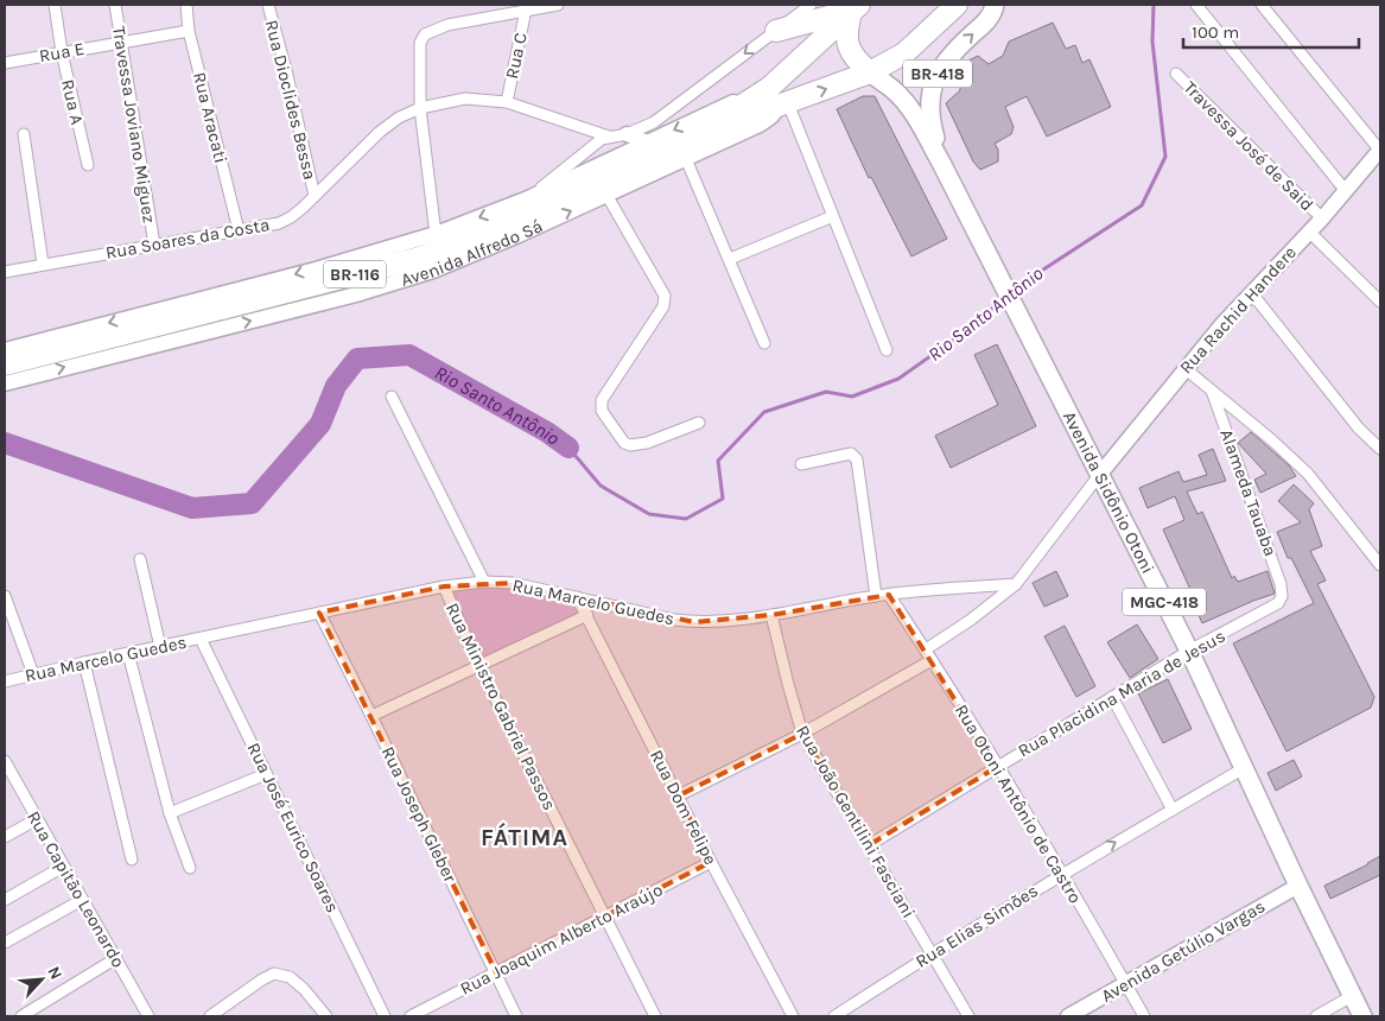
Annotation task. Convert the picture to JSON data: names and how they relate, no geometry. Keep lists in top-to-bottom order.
{
  "streets": {
    "highway": ["Avenida Alfredo Sá", "BR-116"],
    "main road": ["BR-418", "Avenida Sidônio Otoni", "MGC-418"],
    "street": [
      "Rua E",
      "Rua C",
      "Rua Dioclides Bessa",
      "Rua A",
      "Rua Aracati",
      "Travessa Joviano Miguez",
      "Travessa José de Said",
      "Rua Soares da Costa",
      "Rua Rachid Handere",
      "Alameda Tauaba",
      "Rua Marcelo Guedes",
      "Rua Placidina Maria de Jesus",
      "Rua Ministro Gabriel Passos",
      "Rua Otoni Antônio de Castro",
      "Rua Dom Felipe",
      "Rua Joseph Gleber",
      "Rua João Gentilini Fasciani",
      "Rua José Eurico Soares",
      "Rua Capitão Leonardo",
      "Rua Elias Simões",
      "Rua Joaquim Alberto Araújo",
      "Avenida Getúlio Vargas"
    ]
  },
  "crossings": [
    ["Rua E", "Rua A"],
    ["Rua E", "Rua Aracati"],
    ["Rua E", "Travessa Joviano Miguez"],
    ["Rua C", "Rua Soares da Costa"],
    ["BR-418", "Avenida Alfredo Sá"],
    ["BR-418", "Avenida Sidônio Otoni"],
    ["Rua Dioclides Bessa", "Rua Soares da Costa"],
    ["Rua Aracati", "Rua Soares da Costa"],
    ["Travessa Joviano Miguez", "Rua Soares da Costa"],
    ["Travessa José de Said", "Rua Rachid Handere"],
    ["Avenida Alfredo Sá", "BR-116"],
    ["Rua Rachid Handere", "Avenida Sidônio Otoni"],
    ["Avenida Sidônio Otoni", "Rua Placidina Maria de Jesus"],
    ["Avenida Sidônio Otoni", "Rua Elias Simões"],
    ["Avenida Sidônio Otoni", "Avenida Getúlio Vargas"],
    ["Alameda Tauaba", "Rua Placidina Maria de Jesus"],
    ["Rua Marcelo Guedes", "Rua Ministro Gabriel Passos"],
    ["Rua Marcelo Guedes", "Rua Otoni Antônio de Castro"],
    ["Rua Marcelo Guedes", "Rua Dom Felipe"],
    ["Rua Marcelo Guedes", "Rua Joseph Gleber"],
    ["Rua Marcelo Guedes", "Rua João Gentilini Fasciani"],
    ["Rua Marcelo Guedes", "Rua José Eurico Soares"],
    ["Rua Placidina Maria de Jesus", "Rua Otoni Antônio de Castro"],
    ["Rua Placidina Maria de Jesus", "Rua João Gentilini Fasciani"],
    ["Rua Ministro Gabriel Passos", "Rua Joaquim Alberto Araújo"],
    ["Rua Otoni Antônio de Castro", "Rua Elias Simões"],
    ["Rua Otoni Antônio de Castro", "Avenida Getúlio Vargas"],
    ["Rua Dom Felipe", "Rua Joaquim Alberto Araújo"],
    ["Rua Joseph Gleber", "Rua Joaquim Alberto Araújo"],
    ["Rua João Gentilini Fasciani", "Rua Elias Simões"]
  ],
  "districts": ["FÁTIMA"],
  "water": ["Rio Santo Antônio"],
  "scale_bar": "100 m",
  "north": "top right"
}
